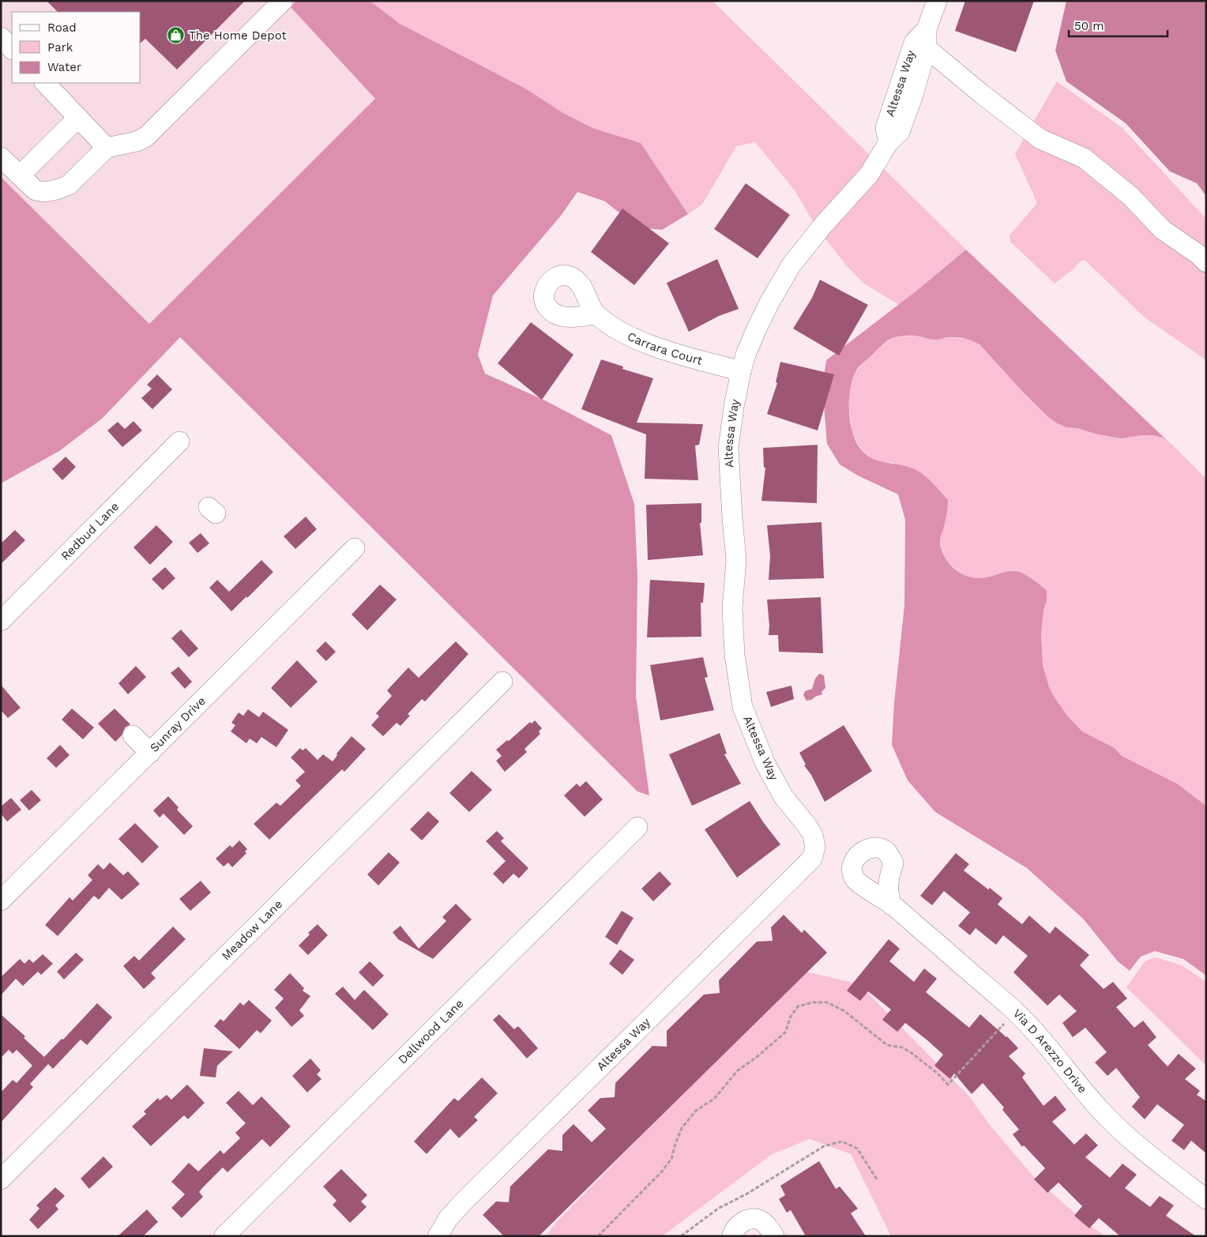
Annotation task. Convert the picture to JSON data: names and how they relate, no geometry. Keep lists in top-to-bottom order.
{
  "streets": {
    "street": [
      "Altessa Way",
      "Carrara Court",
      "Redbud Lane",
      "Sunray Drive",
      "Meadow Lane",
      "Dellwood Lane",
      "Via D Arezzo Drive"
    ]
  },
  "crossings": [
    ["Altessa Way", "Carrara Court"]
  ],
  "places": {
    "shop": ["The Home Depot"]
  },
  "legend": ["Road", "Park", "Water"],
  "scale_bar": "50 m"
}
